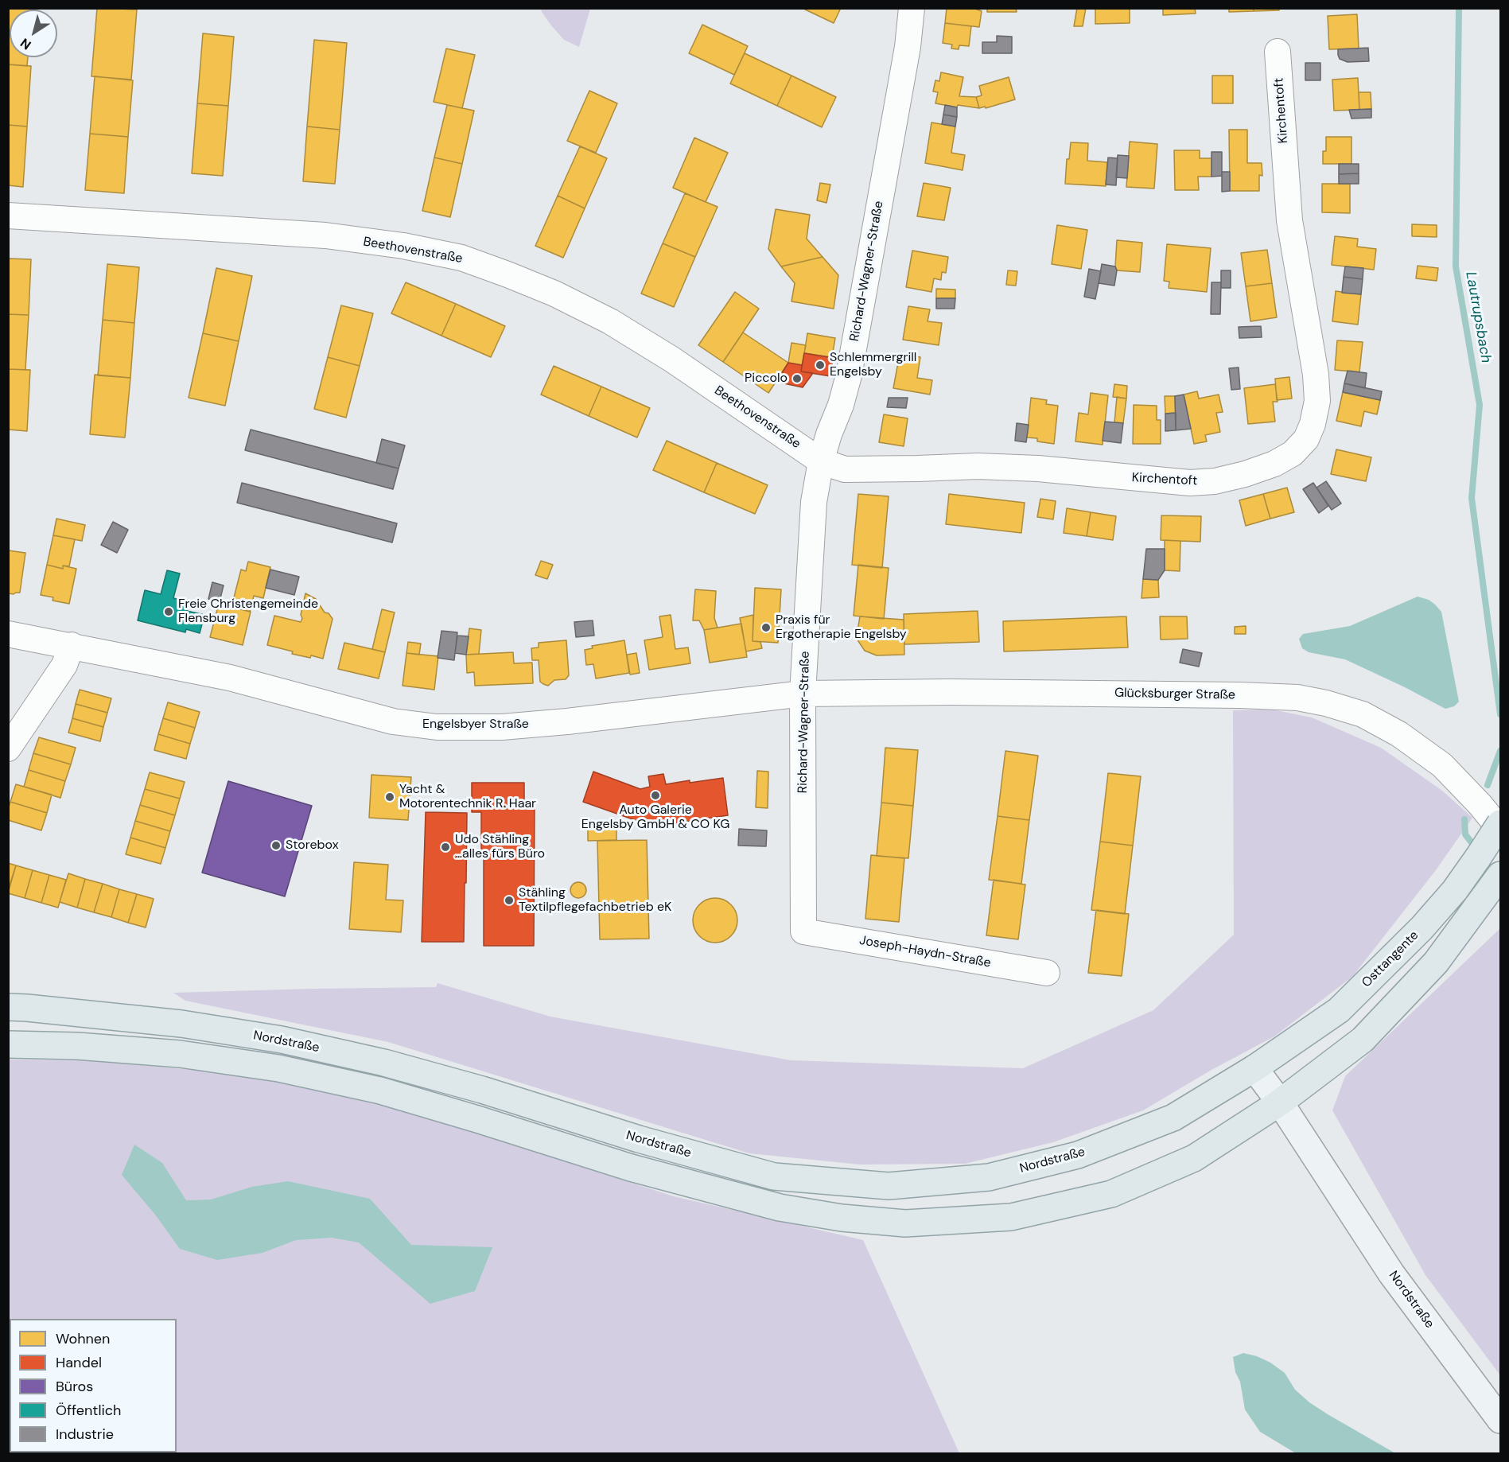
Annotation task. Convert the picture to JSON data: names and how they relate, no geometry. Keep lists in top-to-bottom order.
{
  "streets": {
    "main road": ["Osttangente", "Nordstraße"],
    "street": [
      "Kirchentoft",
      "Beethovenstraße",
      "Richard-Wagner-Straße",
      "Glücksburger Straße",
      "Engelsbyer Straße",
      "Joseph-Haydn-Straße"
    ]
  },
  "crossings": [
    ["Kirchentoft", "Beethovenstraße"],
    ["Kirchentoft", "Richard-Wagner-Straße"],
    ["Beethovenstraße", "Richard-Wagner-Straße"],
    ["Richard-Wagner-Straße", "Glücksburger Straße"],
    ["Richard-Wagner-Straße", "Engelsbyer Straße"],
    ["Richard-Wagner-Straße", "Joseph-Haydn-Straße"],
    ["Glücksburger Straße", "Engelsbyer Straße"],
    ["Osttangente", "Nordstraße"]
  ],
  "water": ["Lautrupsbach"],
  "places": [
    "Schlemmergrill Engelsby",
    "Piccolo",
    "Freie Christengemeinde Flensburg",
    "Praxis für Ergotherapie Engelsby",
    "Auto Galerie Engelsby GmbH & CO KG",
    "Yacht & Motorentechnik R. Haar",
    "Storebox",
    "Udo Stähling …alles fürs Büro",
    "Stähling Textilpflegefachbetrieb eK"
  ],
  "legend": [
    "Wohnen",
    "Handel",
    "Büros",
    "Öffentlich",
    "Industrie"
  ],
  "north": "bottom left"
}
